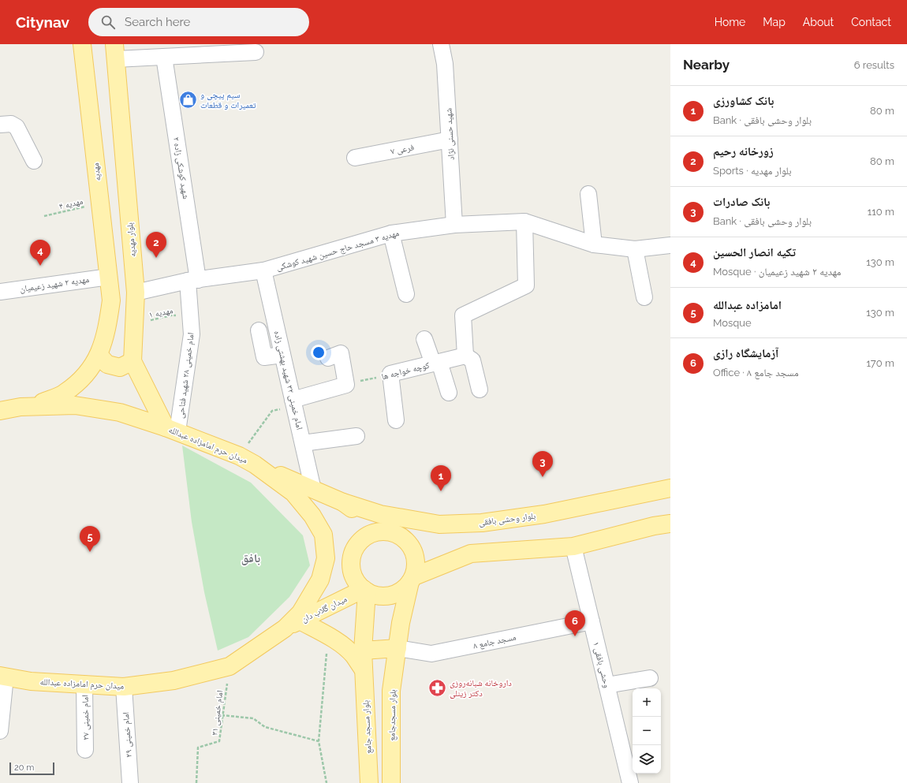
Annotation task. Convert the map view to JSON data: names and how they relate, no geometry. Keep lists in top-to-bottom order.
{
  "streets": {
    "main road": [
      "مهدیه",
      "بلوار مهدیه",
      "میدان حرم امامزاده عبدالله",
      "بلوار وحشی بافقی",
      "میدان گلاب دان",
      "بلوار مسجدجامع",
      "بلوار مسجد جامع"
    ],
    "street": [
      "شهید حسنی نژاد",
      "فرعی ۷",
      "شهید کوشکی زاده ۲",
      "مهدیه ۳ مسجد حاج حسین شهید کوشکی",
      "مهدیه ۲ شهید زعیمیان",
      "کوچه خواجه ها",
      "امام خمینی ۲۸ شهید فتاحی",
      "امام خمینی ۳۲ شهید بهشتی زاده",
      "مسجد جامع ۸",
      "وحشی بافقی ۱",
      "امام خمینی ۲۷",
      "امام خمینی ۲۹"
    ],
    "path": ["مهدیه ۴", "مهدیه ۱", "امام خمینی ۳۱"]
  },
  "crossings": [
    ["شهید حسنی نژاد", "فرعی ۷"],
    ["شهید حسنی نژاد", "مهدیه ۳ مسجد حاج حسین شهید کوشکی"],
    ["شهید کوشکی زاده ۲", "مهدیه ۳ مسجد حاج حسین شهید کوشکی"],
    ["شهید کوشکی زاده ۲", "امام خمینی ۲۸ شهید فتاحی"],
    ["مهدیه", "مهدیه ۴"],
    ["مهدیه", "مهدیه ۲ شهید زعیمیان"],
    ["بلوار مهدیه", "مهدیه ۳ مسجد حاج حسین شهید کوشکی"],
    ["بلوار مهدیه", "مهدیه ۱"],
    ["بلوار مهدیه", "امام خمینی ۲۸ شهید فتاحی"],
    ["بلوار مهدیه", "میدان حرم امامزاده عبدالله"],
    ["مهدیه ۳ مسجد حاج حسین شهید کوشکی", "امام خمینی ۲۸ شهید فتاحی"],
    ["مهدیه ۳ مسجد حاج حسین شهید کوشکی", "امام خمینی ۳۲ شهید بهشتی زاده"],
    ["مهدیه ۱", "امام خمینی ۲۸ شهید فتاحی"],
    ["امام خمینی ۲۸ شهید فتاحی", "میدان حرم امامزاده عبدالله"],
    ["امام خمینی ۳۲ شهید بهشتی زاده", "بلوار وحشی بافقی"],
    ["میدان حرم امامزاده عبدالله", "بلوار وحشی بافقی"],
    ["میدان حرم امامزاده عبدالله", "میدان گلاب دان"],
    ["میدان حرم امامزاده عبدالله", "امام خمینی ۳۱"],
    ["میدان حرم امامزاده عبدالله", "امام خمینی ۲۷"],
    ["میدان حرم امامزاده عبدالله", "امام خمینی ۲۹"],
    ["بلوار وحشی بافقی", "میدان گلاب دان"],
    ["بلوار وحشی بافقی", "بلوار مسجدجامع"],
    ["بلوار وحشی بافقی", "بلوار مسجد جامع"],
    ["میدان گلاب دان", "بلوار مسجدجامع"],
    ["میدان گلاب دان", "بلوار مسجد جامع"],
    ["مسجد جامع ۸", "وحشی بافقی ۱"],
    ["مسجد جامع ۸", "بلوار مسجدجامع"],
    ["بلوار مسجدجامع", "بلوار مسجد جامع"]
  ],
  "districts": ["بافق"],
  "places": {
    "shop": ["سیم پیچی و تعمیرات و قطعات"],
    "pharmacy": ["داروخانه شبانه‌روزی دکتر زینلی"]
  },
  "scale_bar": "20 m",
  "page": {
    "header": "Citynav",
    "search": "Search here",
    "nav": [
      "Home",
      "Map",
      "About",
      "Contact"
    ],
    "heading": ["Nearby", "6 results"],
    "list": [
      {
        "mark": "1",
        "name": "بانک کشاورزی",
        "note": "Bank · بلوار وحشی بافقی",
        "value": "80 m"
      },
      {
        "mark": "2",
        "name": "زورخانه رحیم",
        "note": "Sports · بلوار مهدیه",
        "value": "80 m"
      },
      {
        "mark": "3",
        "name": "بانک صادرات",
        "note": "Bank · بلوار وحشی بافقی",
        "value": "110 m"
      },
      {
        "mark": "4",
        "name": "تکیه انصار الحسین",
        "note": "Mosque · مهدیه ۲ شهید زعیمیان",
        "value": "130 m"
      },
      {
        "mark": "5",
        "name": "امامزاده عبدالله",
        "note": "Mosque",
        "value": "130 m"
      },
      {
        "mark": "6",
        "name": "آزمایشگاه رازی",
        "note": "Office · مسجد جامع ۸",
        "value": "170 m"
      }
    ],
    "pins": [
      "2",
      "4",
      "3",
      "1",
      "5",
      "6"
    ],
    "map_buttons": ["+", "−"],
    "scale": "20 m"
  }
}
